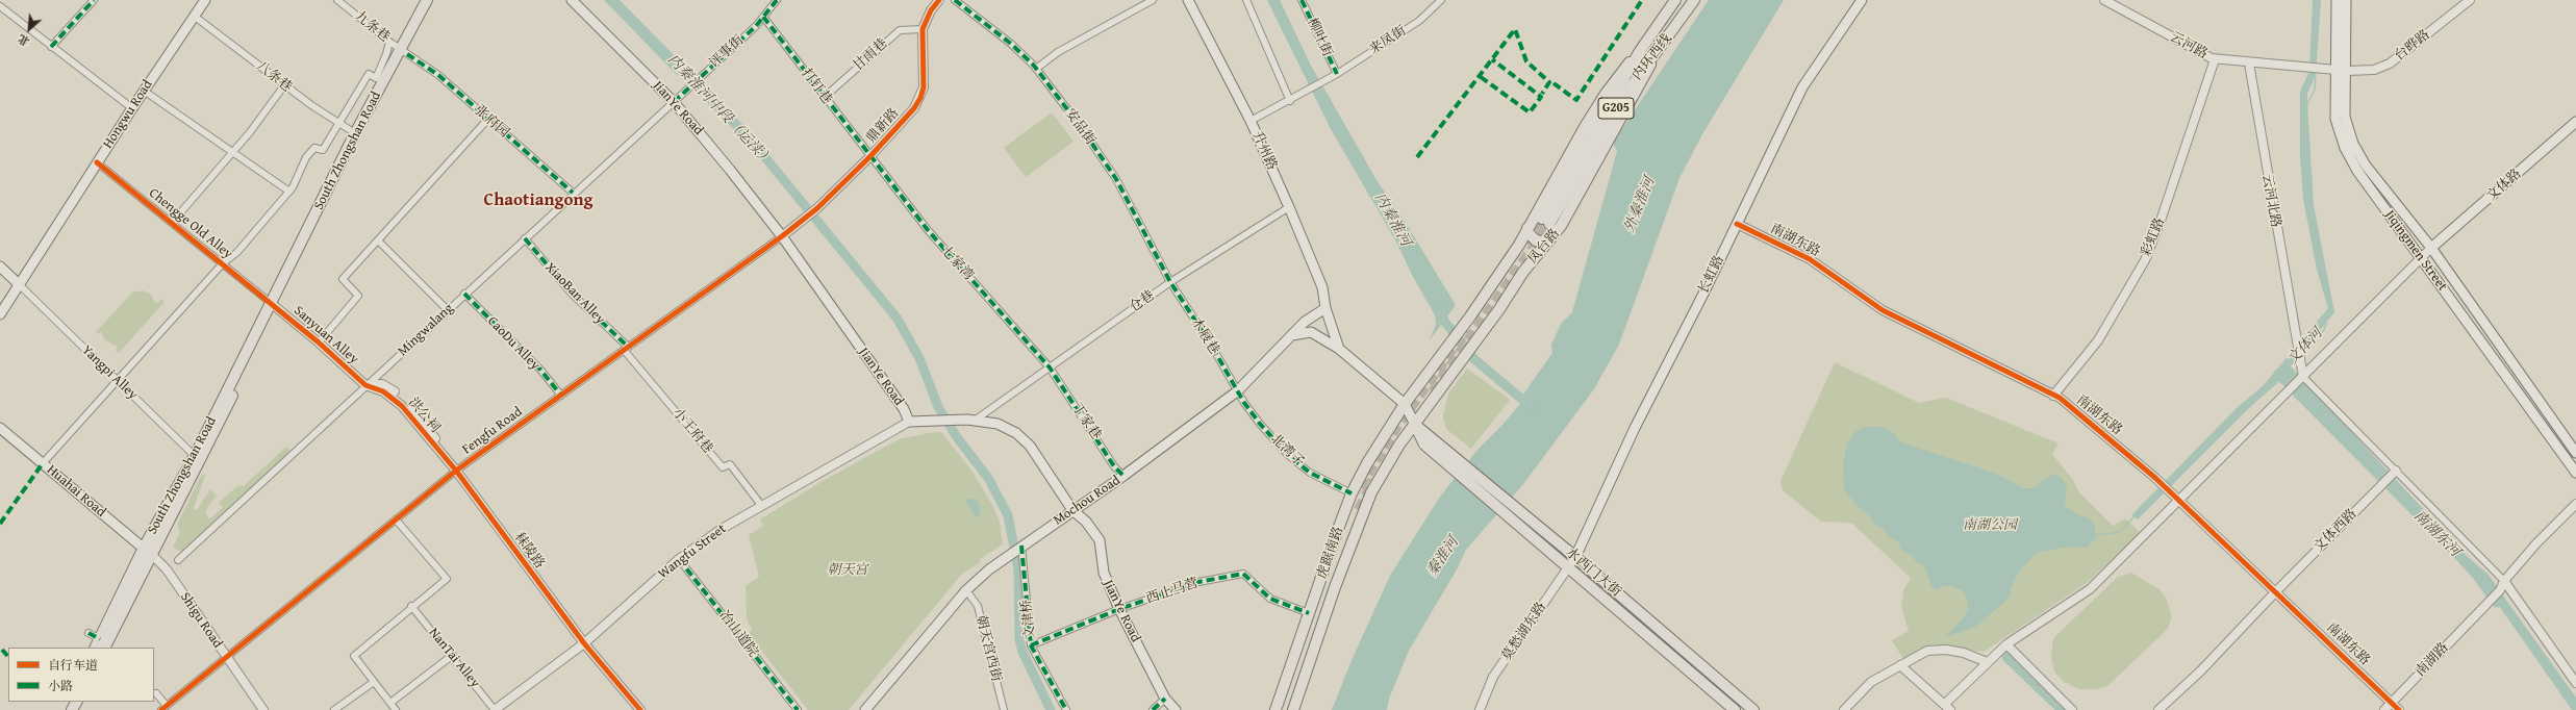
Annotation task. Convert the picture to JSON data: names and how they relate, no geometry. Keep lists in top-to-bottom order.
{
  "streets": {
    "main road": [
      "内环西线",
      "JianYe Road",
      "G205",
      "Hongwu Road",
      "South Zhongshan Road",
      "升州路",
      "文体路",
      "凤台路",
      "Jiqingmen Street",
      "长虹路",
      "Huahai Road",
      "Mochou Road",
      "虎踞南路",
      "水西门大街"
    ],
    "street": [
      "九条巷",
      "柳叶街",
      "来凤街",
      "云河路",
      "台晔路",
      "评事街",
      "甘雨巷",
      "八条巷",
      "打钉巷",
      "张府园",
      "鼎新路",
      "安品街",
      "云河北路",
      "Chengge Old Alley",
      "彩虹路",
      "南湖东路",
      "七家湾",
      "XiaoBan Alley",
      "仓巷",
      "Mingwalang",
      "Sanyuan Alley",
      "木屐巷",
      "CaoDu Alley",
      "Yangpi Alley",
      "洪公祠",
      "丁家巷",
      "Fengfu Road",
      "小王府巷",
      "北湾子",
      "文体西路",
      "秣陵路",
      "Wangfu Street",
      "西止马营",
      "文津桥",
      "Shigu Road",
      "莫愁湖东路",
      "冶山道院",
      "朝天宫西街",
      "NanTai Alley",
      "南湖路"
    ]
  },
  "crossings": [
    ["九条巷", "张府园"],
    ["九条巷", "South Zhongshan Road"],
    ["柳叶街", "来凤街"],
    ["云河路", "台晔路"],
    ["云河路", "云河北路"],
    ["云河路", "彩虹路"],
    ["台晔路", "Jiqingmen Street"],
    ["评事街", "打钉巷"],
    ["评事街", "JianYe Road"],
    ["评事街", "Mingwalang"],
    ["甘雨巷", "打钉巷"],
    ["甘雨巷", "鼎新路"],
    ["内环西线", "凤台路"],
    ["八条巷", "Hongwu Road"],
    ["八条巷", "South Zhongshan Road"],
    ["打钉巷", "鼎新路"],
    ["打钉巷", "七家湾"],
    ["JianYe Road", "鼎新路"],
    ["JianYe Road", "仓巷"],
    ["JianYe Road", "Mingwalang"],
    ["JianYe Road", "Fengfu Road"],
    ["JianYe Road", "Mochou Road"],
    ["JianYe Road", "Wangfu Street"],
    ["JianYe Road", "西止马营"],
    ["Hongwu Road", "Chengge Old Alley"],
    ["Hongwu Road", "Yangpi Alley"],
    ["张府园", "South Zhongshan Road"],
    ["张府园", "Mingwalang"],
    ["鼎新路", "七家湾"],
    ["鼎新路", "Fengfu Road"],
    ["安品街", "仓巷"],
    ["安品街", "木屐巷"],
    ["South Zhongshan Road", "Chengge Old Alley"],
    ["South Zhongshan Road", "Sanyuan Alley"],
    ["South Zhongshan Road", "Yangpi Alley"],
    ["South Zhongshan Road", "Huahai Road"],
    ["South Zhongshan Road", "Shigu Road"],
    ["升州路", "仓巷"],
    ["升州路", "Mochou Road"],
    ["文体路", "Jiqingmen Street"],
    ["Chengge Old Alley", "Sanyuan Alley"],
    ["彩虹路", "南湖东路"],
    ["南湖东路", "长虹路"],
    ["南湖东路", "文体西路"],
    ["南湖东路", "南湖路"],
    ["凤台路", "虎踞南路"],
    ["凤台路", "水西门大街"],
    ["七家湾", "仓巷"],
    ["七家湾", "丁家巷"],
    ["长虹路", "水西门大街"],
    ["长虹路", "莫愁湖东路"],
    ["XiaoBan Alley", "Mingwalang"],
    ["XiaoBan Alley", "Fengfu Road"],
    ["XiaoBan Alley", "小王府巷"],
    ["仓巷", "木屐巷"],
    ["仓巷", "丁家巷"],
    ["Mingwalang", "Sanyuan Alley"],
    ["Mingwalang", "CaoDu Alley"],
    ["Mingwalang", "洪公祠"],
    ["Sanyuan Alley", "洪公祠"],
    ["木屐巷", "北湾子"],
    ["木屐巷", "Mochou Road"],
    ["CaoDu Alley", "Fengfu Road"],
    ["洪公祠", "Fengfu Road"],
    ["洪公祠", "秣陵路"],
    ["丁家巷", "Mochou Road"],
    ["Fengfu Road", "小王府巷"],
    ["Fengfu Road", "秣陵路"],
    ["Fengfu Road", "Shigu Road"],
    ["小王府巷", "Wangfu Street"],
    ["北湾子", "Mochou Road"],
    ["北湾子", "虎踞南路"],
    ["Huahai Road", "Shigu Road"],
    ["Mochou Road", "文津桥"],
    ["Mochou Road", "朝天宫西街"],
    ["秣陵路", "Wangfu Street"],
    ["Wangfu Street", "冶山道院"],
    ["Wangfu Street", "NanTai Alley"],
    ["虎踞南路", "水西门大街"],
    ["虎踞南路", "西止马营"],
    ["水西门大街", "莫愁湖东路"],
    ["西止马营", "文津桥"]
  ],
  "districts": ["Chaotiangong"],
  "water": [
    "内秦淮河中段（运渎）",
    "外秦淮河",
    "内秦淮河",
    "文体河",
    "南湖东河",
    "秦淮河"
  ],
  "parks": ["南湖公园", "朝天宫"],
  "legend": ["自行车道", "小路"],
  "north": "bottom left"
}
